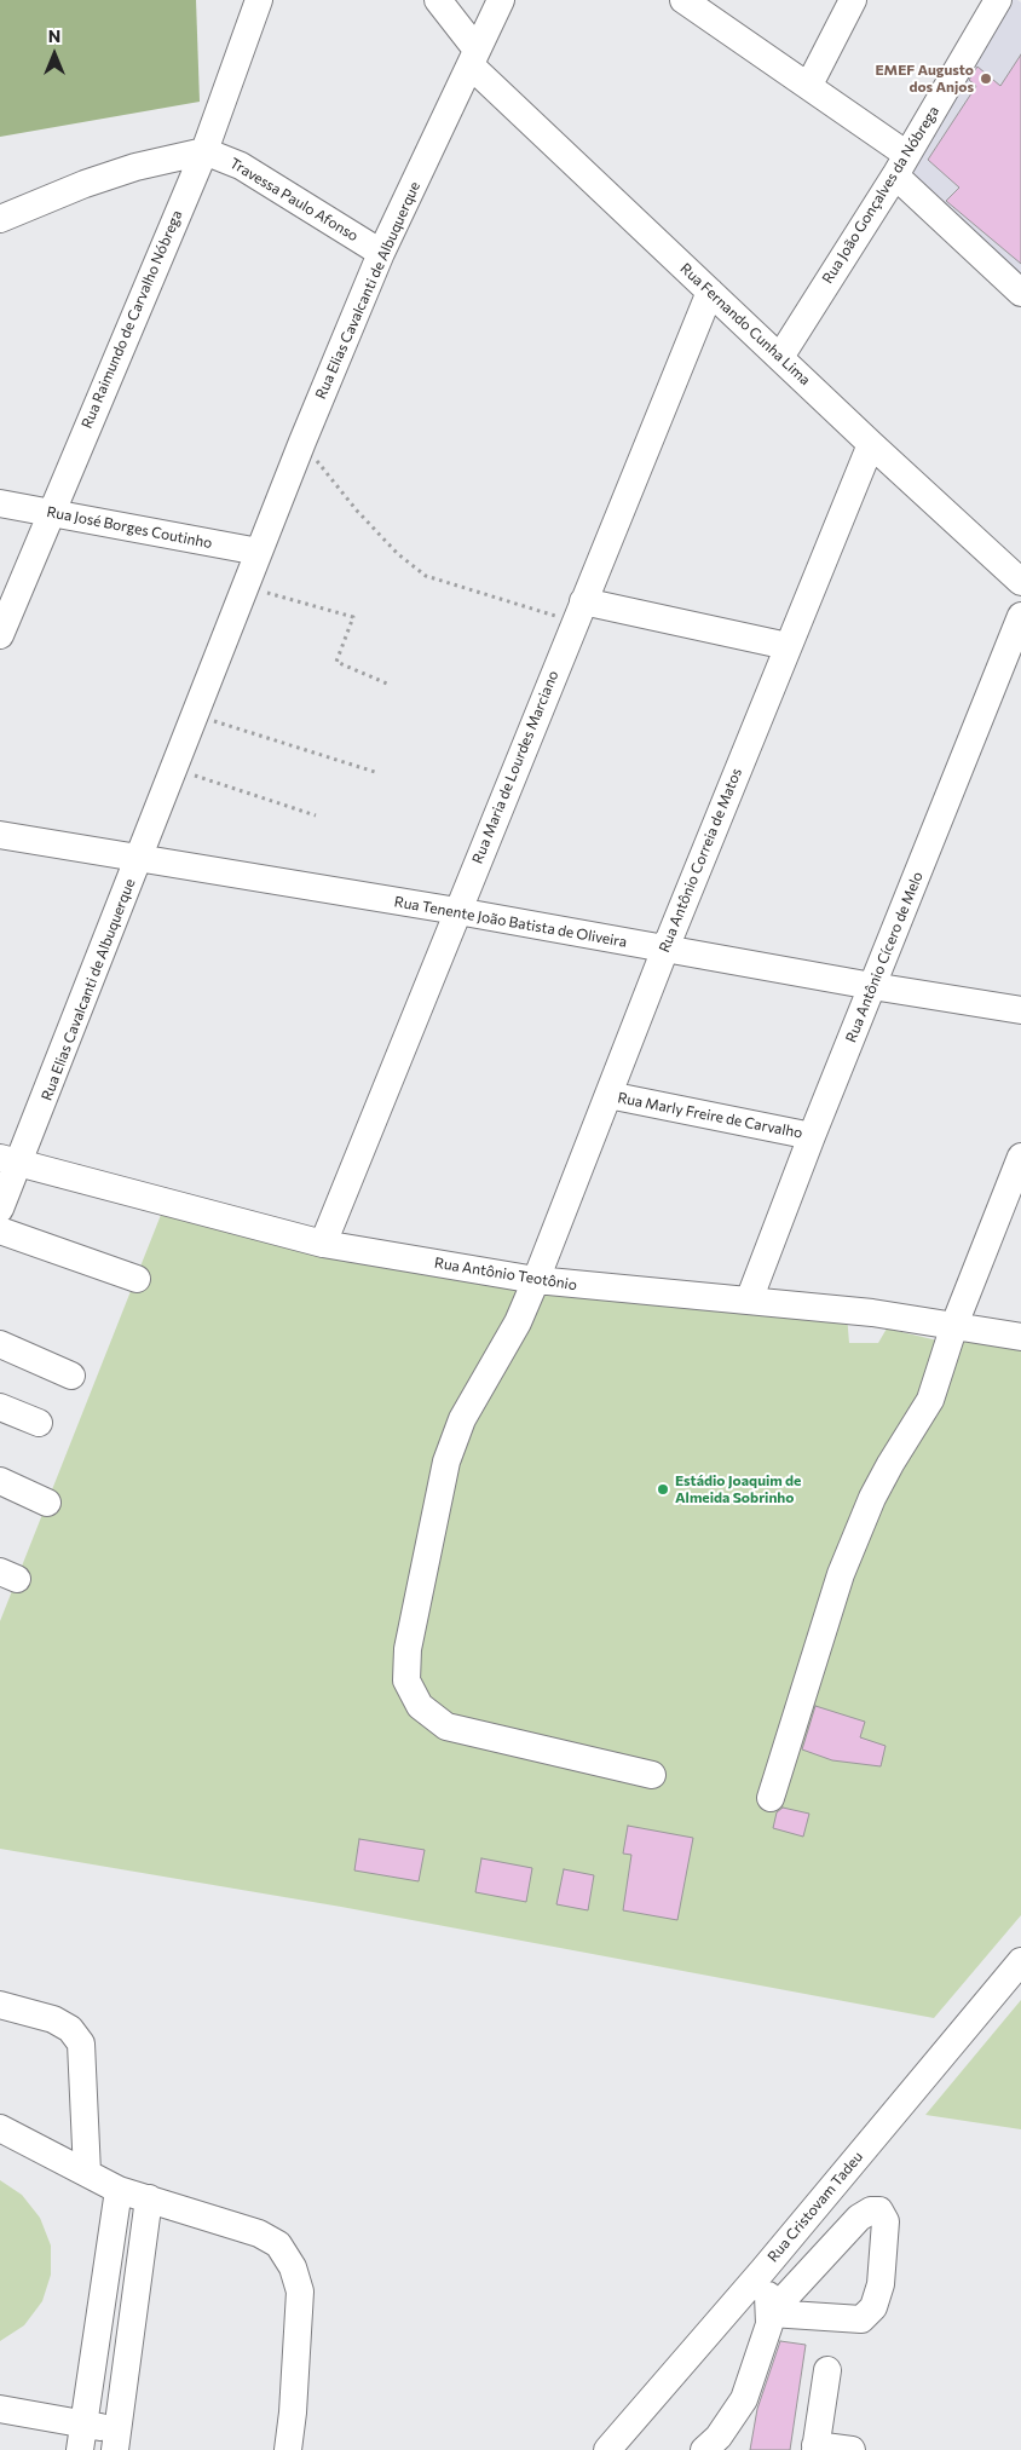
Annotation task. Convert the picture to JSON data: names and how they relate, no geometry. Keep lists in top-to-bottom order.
{
  "streets": {
    "street": [
      "Rua João Gonçalves da Nóbrega",
      "Travessa Paulo Afonso",
      "Rua Elias Cavalcanti de Albuquerque",
      "Rua Raimundo de Carvalho Nóbrega",
      "Rua Fernando Cunha Lima",
      "Rua José Borges Coutinho",
      "Rua Maria de Lourdes Marciano",
      "Rua Antônio Correia de Matos",
      "Rua Tenente João Batista de Oliveira",
      "Rua Antônio Cícero de Melo",
      "Rua Marly Freire de Carvalho",
      "Rua Antônio Teotônio",
      "Rua Cristovam Tadeu"
    ]
  },
  "crossings": [
    ["Rua João Gonçalves da Nóbrega", "Rua Fernando Cunha Lima"],
    ["Travessa Paulo Afonso", "Rua Elias Cavalcanti de Albuquerque"],
    ["Travessa Paulo Afonso", "Rua Raimundo de Carvalho Nóbrega"],
    ["Rua Elias Cavalcanti de Albuquerque", "Rua Fernando Cunha Lima"],
    ["Rua Elias Cavalcanti de Albuquerque", "Rua José Borges Coutinho"],
    ["Rua Elias Cavalcanti de Albuquerque", "Rua Tenente João Batista de Oliveira"],
    ["Rua Elias Cavalcanti de Albuquerque", "Rua Antônio Teotônio"],
    ["Rua Raimundo de Carvalho Nóbrega", "Rua José Borges Coutinho"],
    ["Rua Fernando Cunha Lima", "Rua Maria de Lourdes Marciano"],
    ["Rua Fernando Cunha Lima", "Rua Antônio Correia de Matos"],
    ["Rua Maria de Lourdes Marciano", "Rua Tenente João Batista de Oliveira"],
    ["Rua Maria de Lourdes Marciano", "Rua Antônio Teotônio"],
    ["Rua Antônio Correia de Matos", "Rua Tenente João Batista de Oliveira"],
    ["Rua Antônio Correia de Matos", "Rua Marly Freire de Carvalho"],
    ["Rua Antônio Correia de Matos", "Rua Antônio Teotônio"],
    ["Rua Tenente João Batista de Oliveira", "Rua Antônio Cícero de Melo"],
    ["Rua Antônio Cícero de Melo", "Rua Marly Freire de Carvalho"],
    ["Rua Antônio Cícero de Melo", "Rua Antônio Teotônio"]
  ],
  "places": ["EMEF Augusto dos Anjos", "Estádio Joaquim de Almeida Sobrinho"],
  "north": "top"
}
